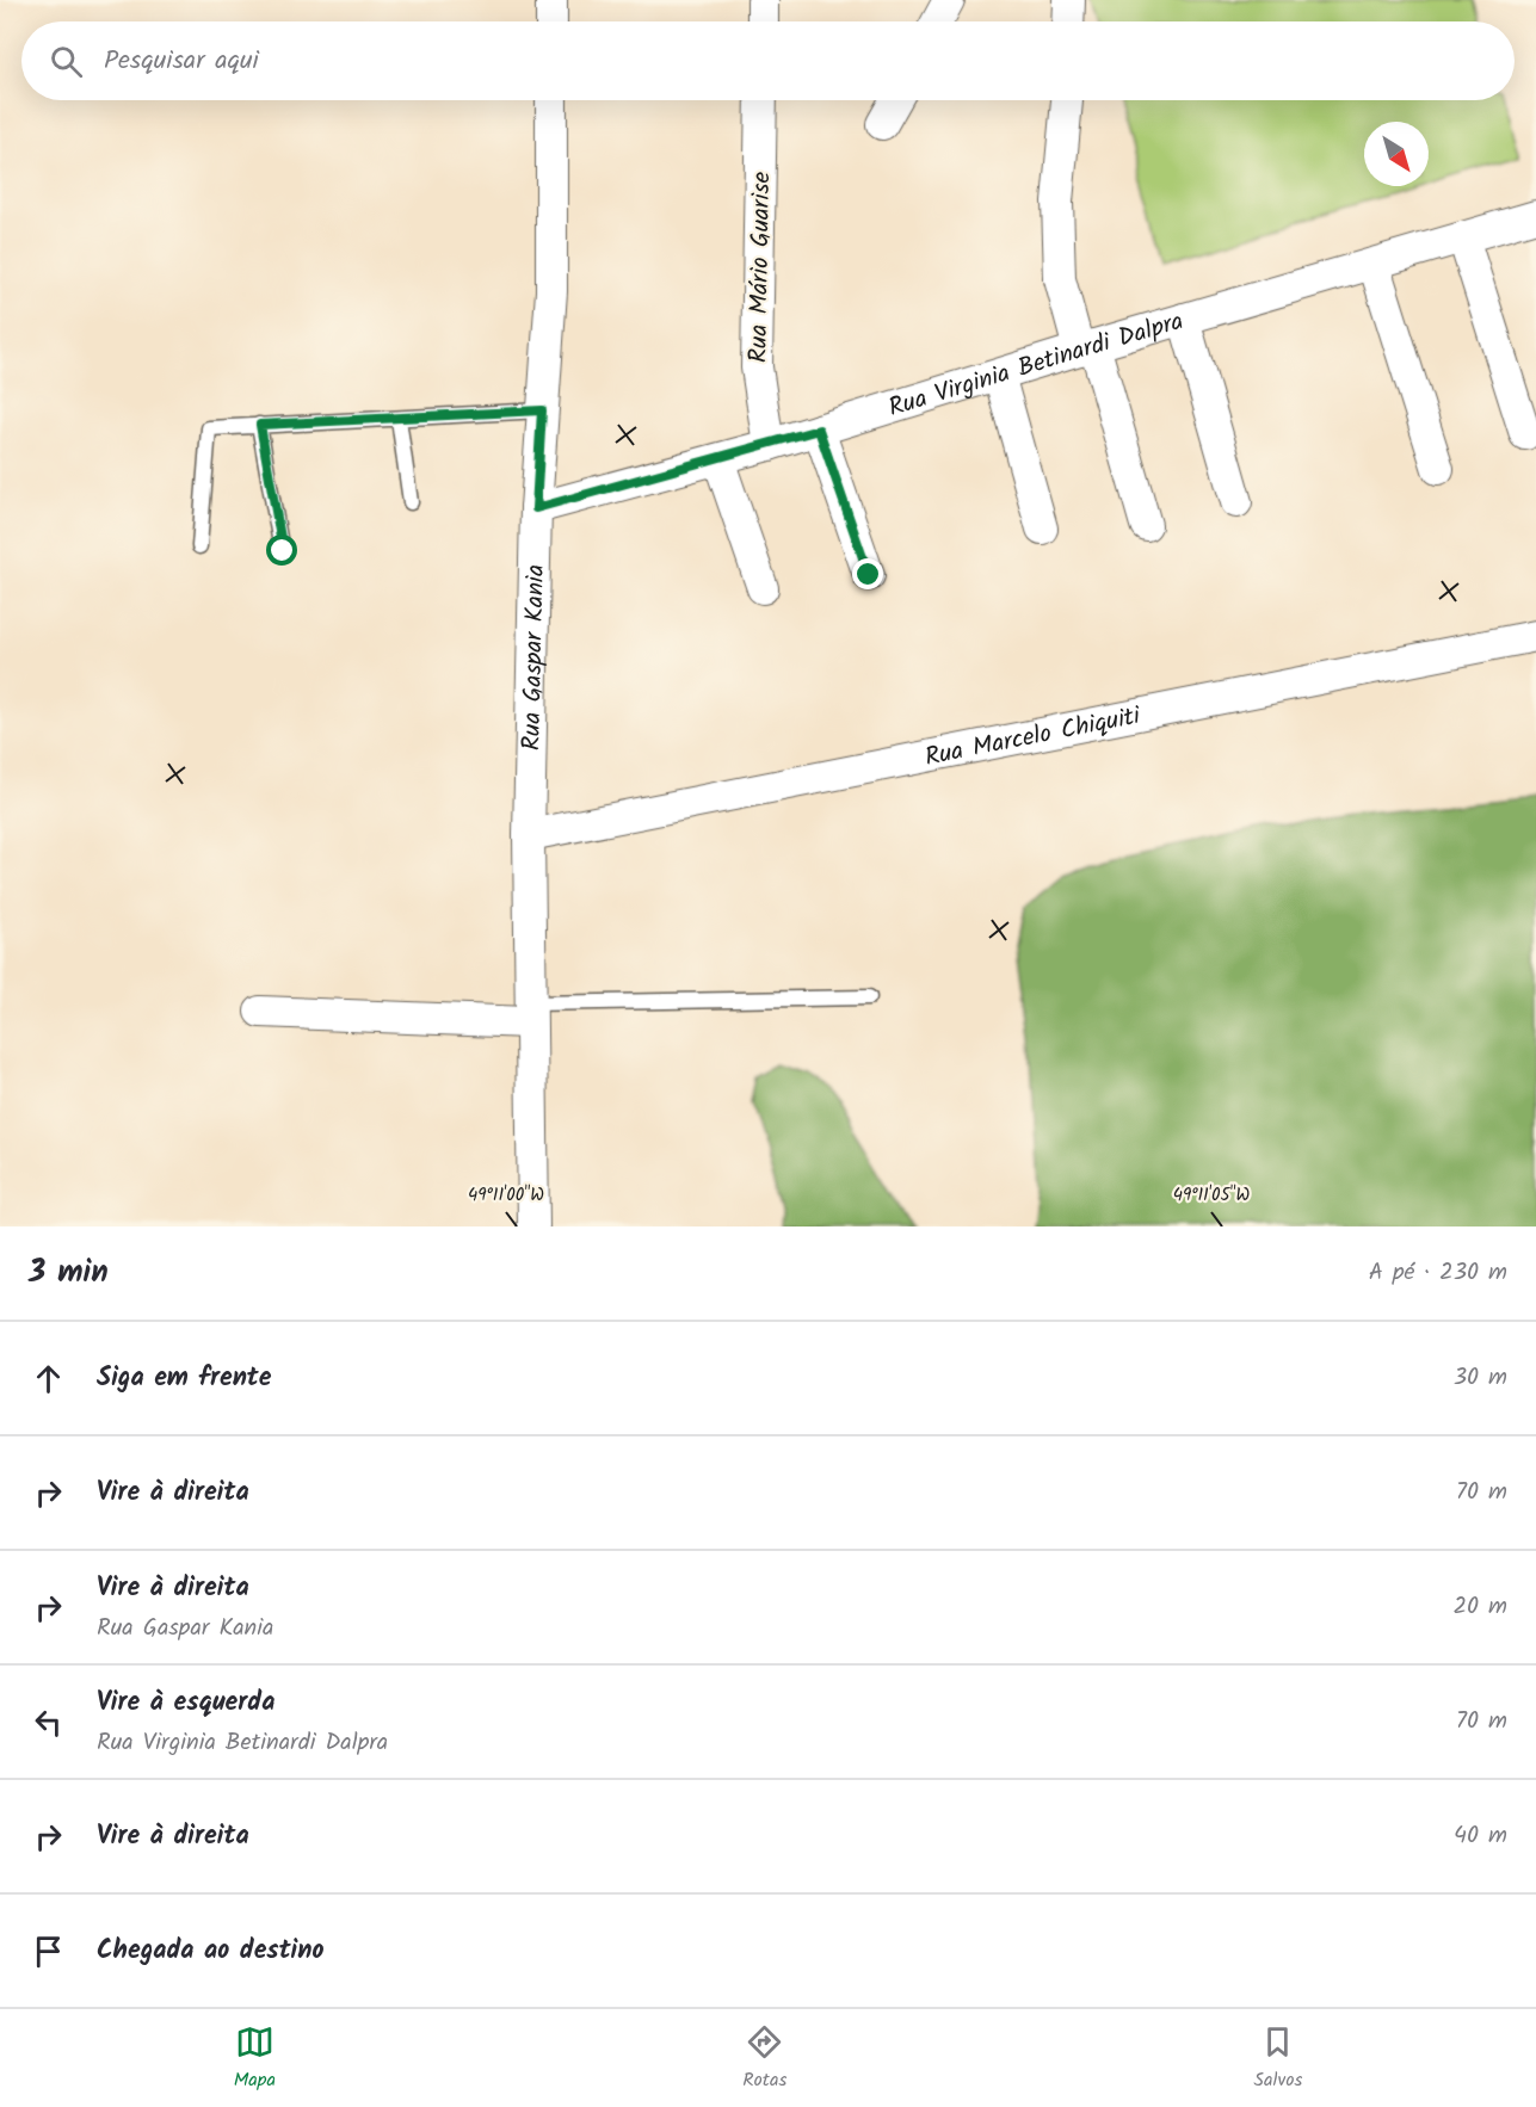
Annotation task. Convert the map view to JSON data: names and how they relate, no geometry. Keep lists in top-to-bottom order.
{
  "streets": {
    "street": [
      "Rua Mário Guarise",
      "Rua Virginia Betinardi Dalpra",
      "Rua Gaspar Kania",
      "Rua Marcelo Chiquiti"
    ]
  },
  "crossings": [
    ["Rua Mário Guarise", "Rua Virginia Betinardi Dalpra"],
    ["Rua Virginia Betinardi Dalpra", "Rua Gaspar Kania"],
    ["Rua Gaspar Kania", "Rua Marcelo Chiquiti"]
  ],
  "north": "bottom right",
  "page": {
    "search": "Pesquisar aqui",
    "heading": ["3 min", "A pé · 230 m"],
    "list": [
      ["Siga em frente", "30 m"],
      ["Vire à direita", "70 m"],
      ["Vire à direita", "Rua Gaspar Kania", "20 m"],
      ["Vire à esquerda", "Rua Virginia Betinardi Dalpra", "70 m"],
      ["Vire à direita", "40 m"],
      "Chegada ao destino"
    ],
    "nav": ["Mapa", "Rotas", "Salvos"]
  },
  "coordinates": ["49°11'00\"W", "49°11'05\"W"]
}
